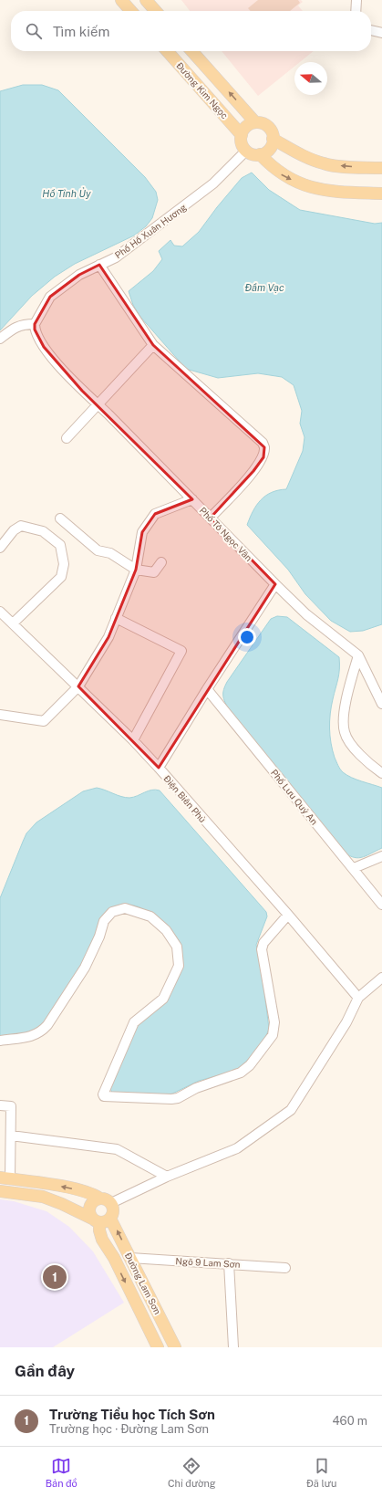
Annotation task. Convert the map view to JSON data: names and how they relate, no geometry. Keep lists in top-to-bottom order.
{
  "streets": {
    "main road": ["Đường Kim Ngọc", "Đường Lam Sơn"],
    "street": [
      "Phố Hồ Xuân Hương",
      "Phố Tô Ngọc Vân",
      "Phố Lưu Quý An",
      "Điện Biên Phủ",
      "Ngõ 9 Lam Sơn"
    ]
  },
  "crossings": [
    ["Đường Kim Ngọc", "Phố Hồ Xuân Hương"],
    ["Phố Hồ Xuân Hương", "Phố Tô Ngọc Vân"],
    ["Ngõ 9 Lam Sơn", "Đường Lam Sơn"]
  ],
  "water": ["Hồ Tỉnh Ủy", "Đầm Vạc"],
  "north": "left",
  "page": {
    "search": "Tìm kiếm",
    "pins": "1",
    "heading": "Gần đây",
    "list": [
      {
        "mark": "1",
        "name": "Trường Tiểu học Tích Sơn",
        "note": "Trường học · Đường Lam Sơn",
        "value": "460 m"
      }
    ],
    "nav": ["Bản đồ", "Chỉ đường", "Đã lưu"]
  }
}
